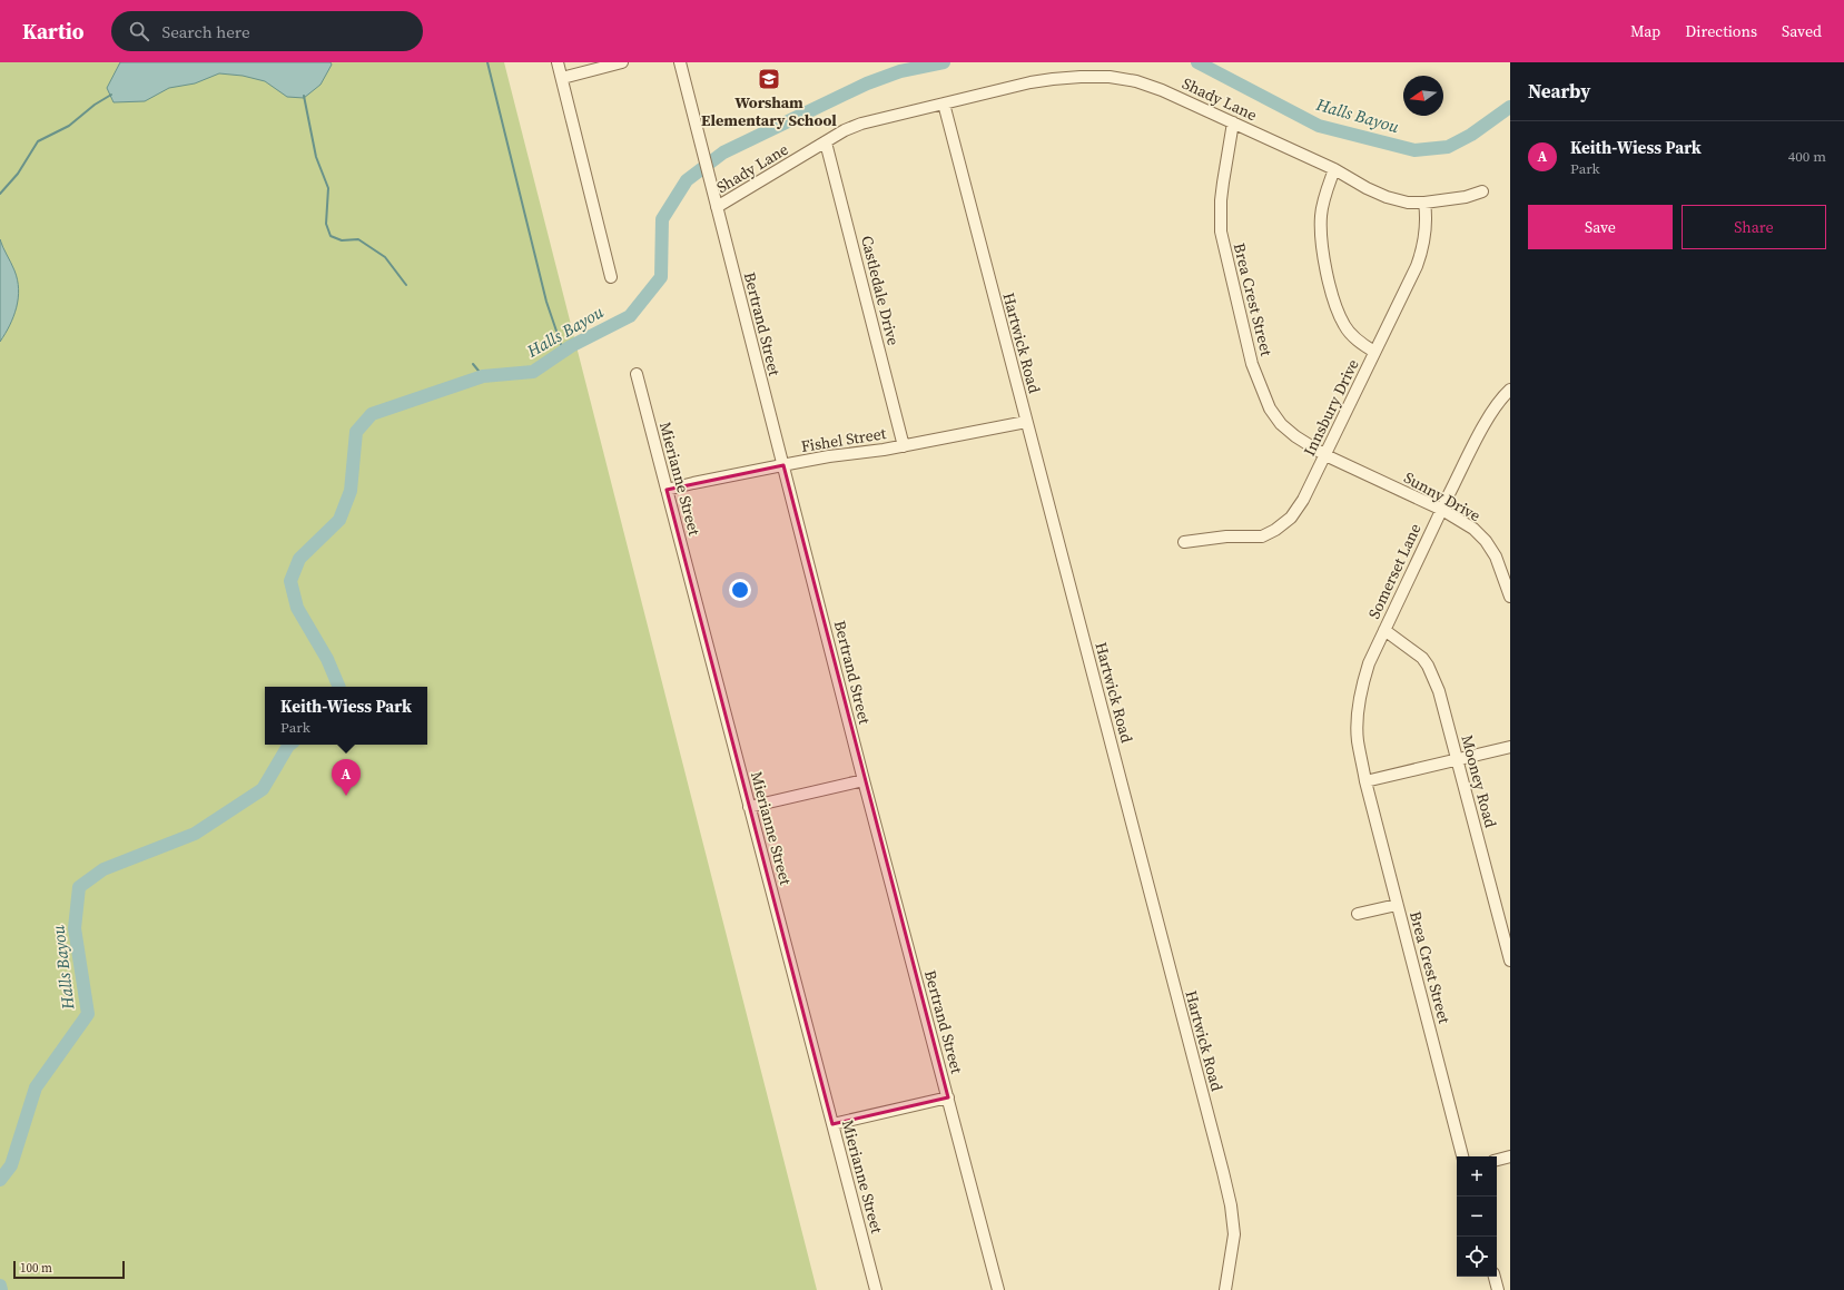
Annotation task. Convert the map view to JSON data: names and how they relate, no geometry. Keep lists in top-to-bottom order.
{
  "streets": {
    "street": [
      "Shady Lane",
      "Castledale Drive",
      "Brea Crest Street",
      "Bertrand Street",
      "Hartwick Road",
      "Innsbury Drive",
      "Fishel Street",
      "Mierianne Street",
      "Sunny Drive",
      "Somerset Lane",
      "Mooney Road"
    ]
  },
  "crossings": [
    ["Shady Lane", "Castledale Drive"],
    ["Shady Lane", "Brea Crest Street"],
    ["Shady Lane", "Bertrand Street"],
    ["Shady Lane", "Hartwick Road"],
    ["Shady Lane", "Innsbury Drive"],
    ["Castledale Drive", "Fishel Street"],
    ["Brea Crest Street", "Innsbury Drive"],
    ["Brea Crest Street", "Sunny Drive"],
    ["Brea Crest Street", "Somerset Lane"],
    ["Bertrand Street", "Fishel Street"],
    ["Hartwick Road", "Fishel Street"],
    ["Innsbury Drive", "Sunny Drive"],
    ["Fishel Street", "Mierianne Street"],
    ["Sunny Drive", "Somerset Lane"],
    ["Somerset Lane", "Mooney Road"]
  ],
  "water": ["Halls Bayou"],
  "places": {
    "school or university": ["Worsham Elementary School"]
  },
  "scale_bar": "100 m",
  "north": "left",
  "page": {
    "header": "Kartio",
    "search": "Search here",
    "nav": ["Map", "Directions", "Saved"],
    "heading": "Nearby",
    "list": [
      {
        "mark": "A",
        "name": "Keith-Wiess Park",
        "note": "Park",
        "value": "400 m"
      }
    ],
    "buttons": ["Save", "Share"],
    "popup": ["Keith-Wiess Park", "Park"],
    "pins": "A",
    "map_buttons": ["+", "−"],
    "scale": "100 m"
  }
}
